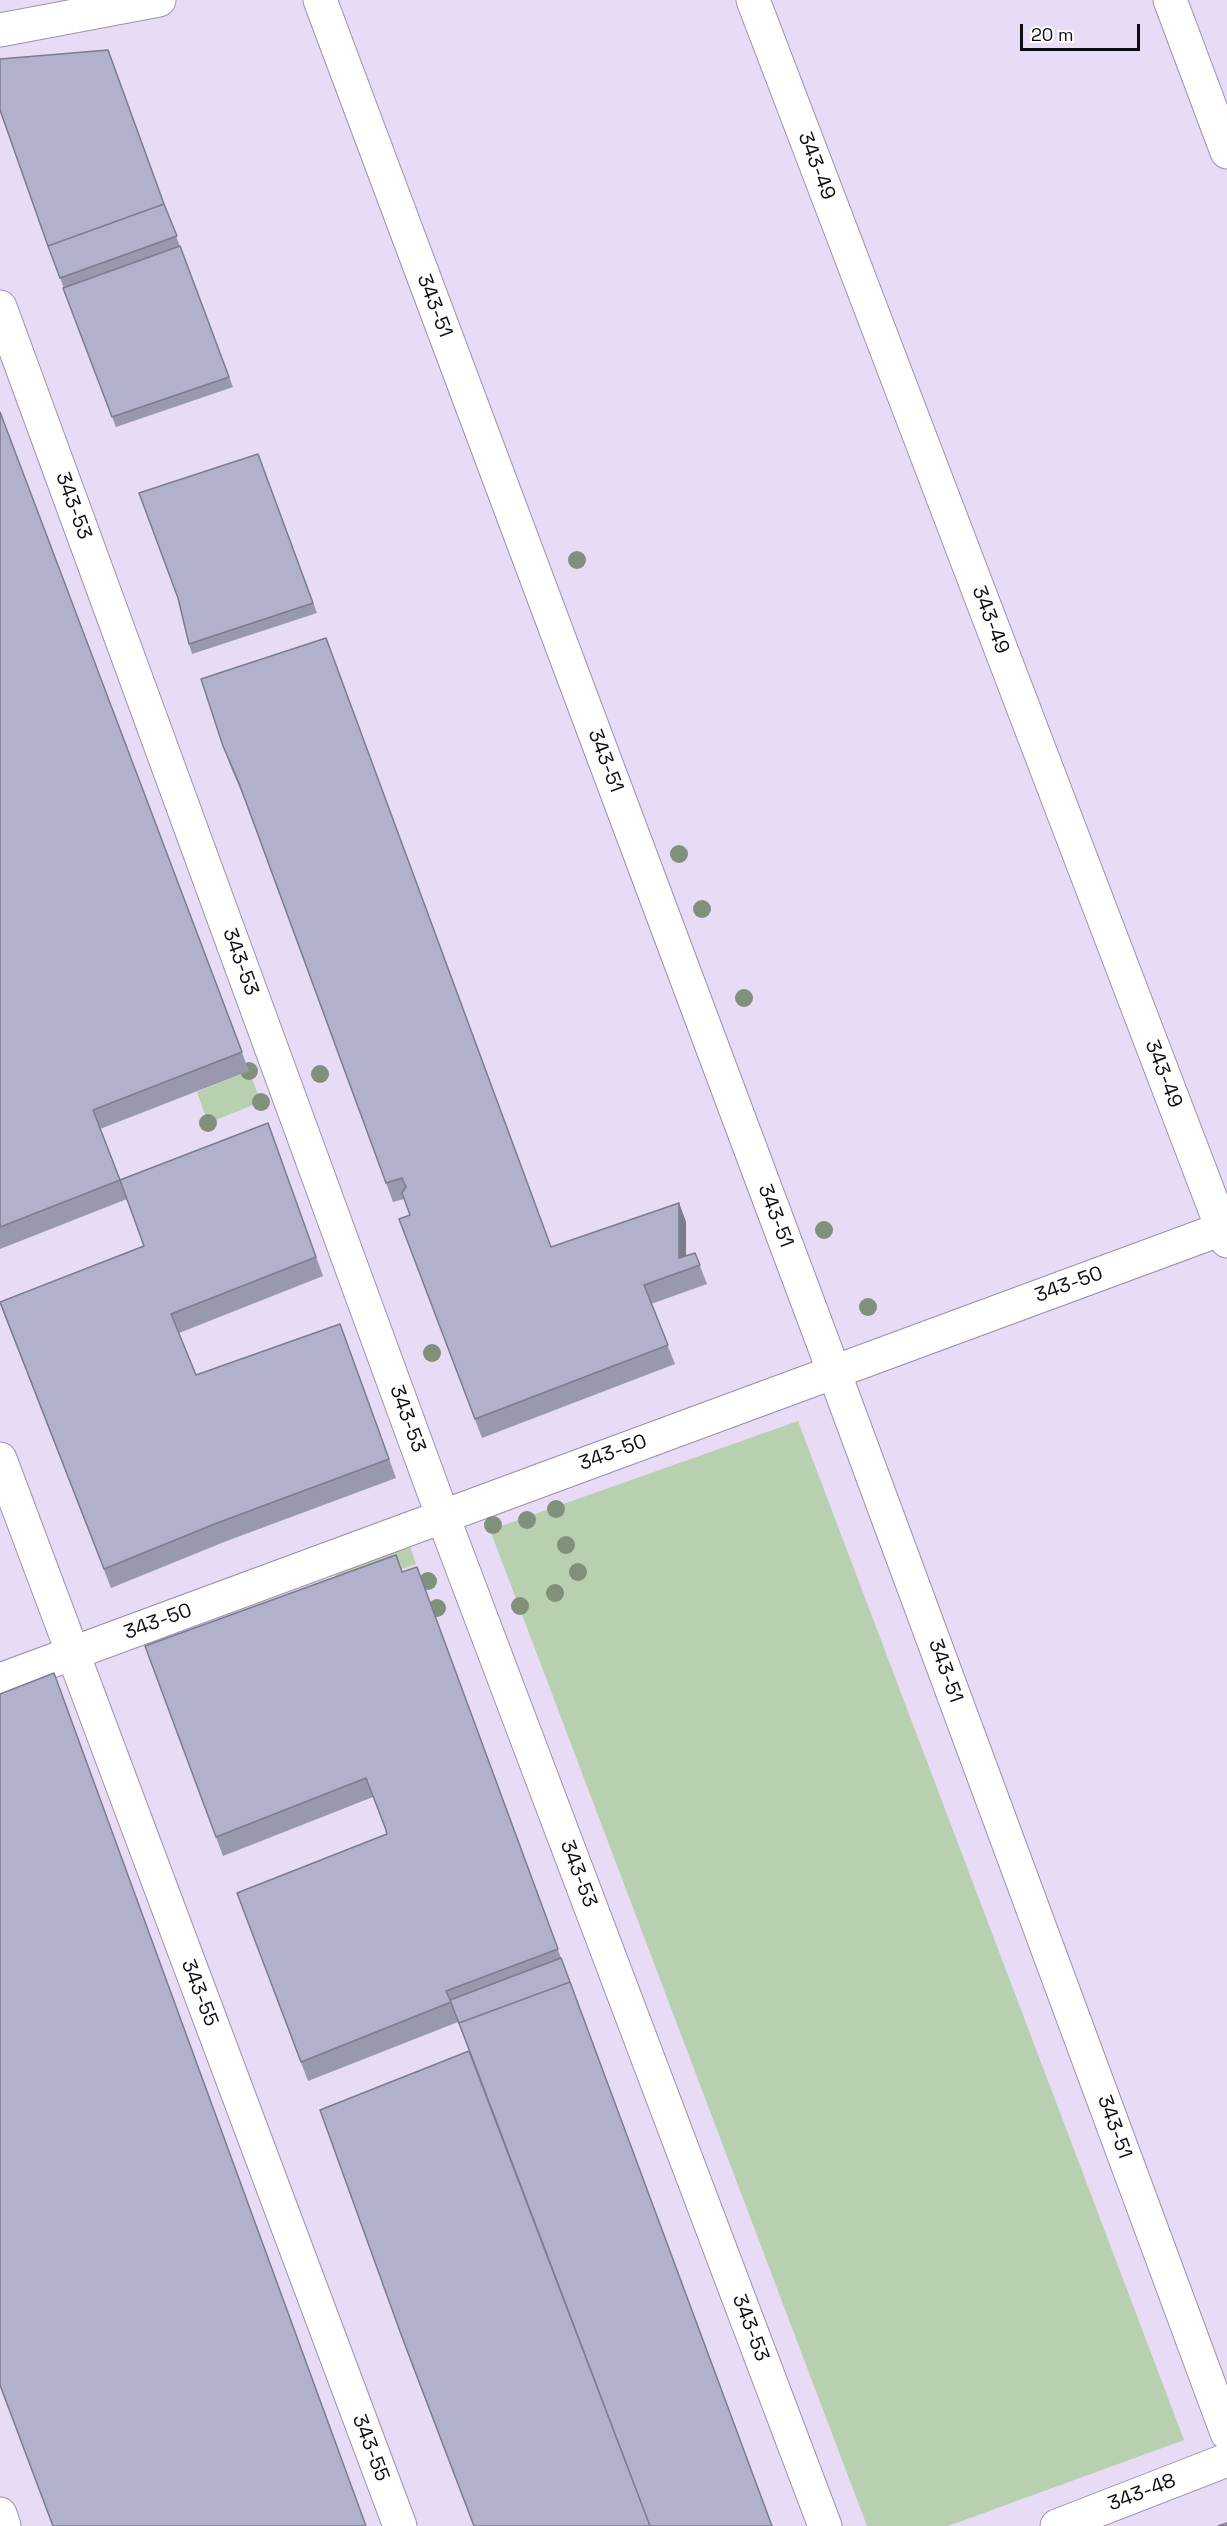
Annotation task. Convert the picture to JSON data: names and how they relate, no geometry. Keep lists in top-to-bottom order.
{
  "streets": {
    "street": [
      "343-49",
      "343-51",
      "343-53",
      "343-50",
      "343-55",
      "343-48"
    ]
  },
  "crossings": [
    ["343-49", "343-50"],
    ["343-51", "343-50"],
    ["343-53", "343-50"],
    ["343-50", "343-55"]
  ],
  "scale_bar": "20 m"
}
